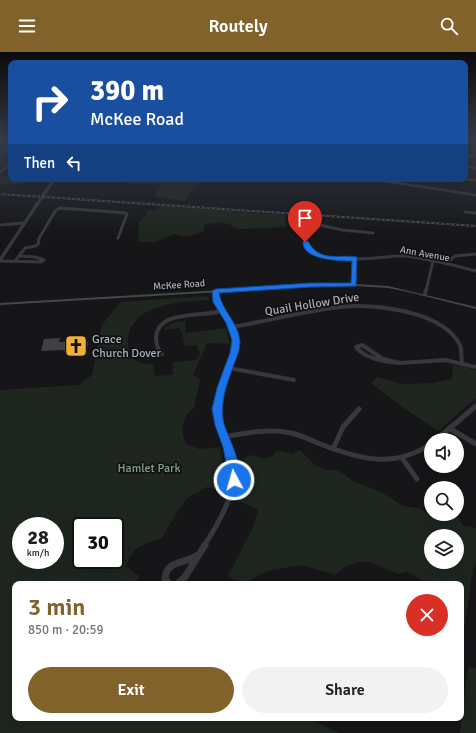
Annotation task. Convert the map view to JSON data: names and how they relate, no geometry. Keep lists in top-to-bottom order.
{
  "streets": {
    "main road": ["McKee Road"],
    "street": ["Ann Avenue", "Quail Hollow Drive"]
  },
  "parks": ["Hamlet Park"],
  "places": {
    "church": ["Grace Church Dover"]
  },
  "page": {
    "header": "Routely",
    "turn": ["390 m", "McKee Road"],
    "then": "Then",
    "speed": "28 km/h",
    "limit": "30",
    "heading": ["3 min", "850 m · 20:59"],
    "buttons": ["Exit", "Share"]
  }
}
